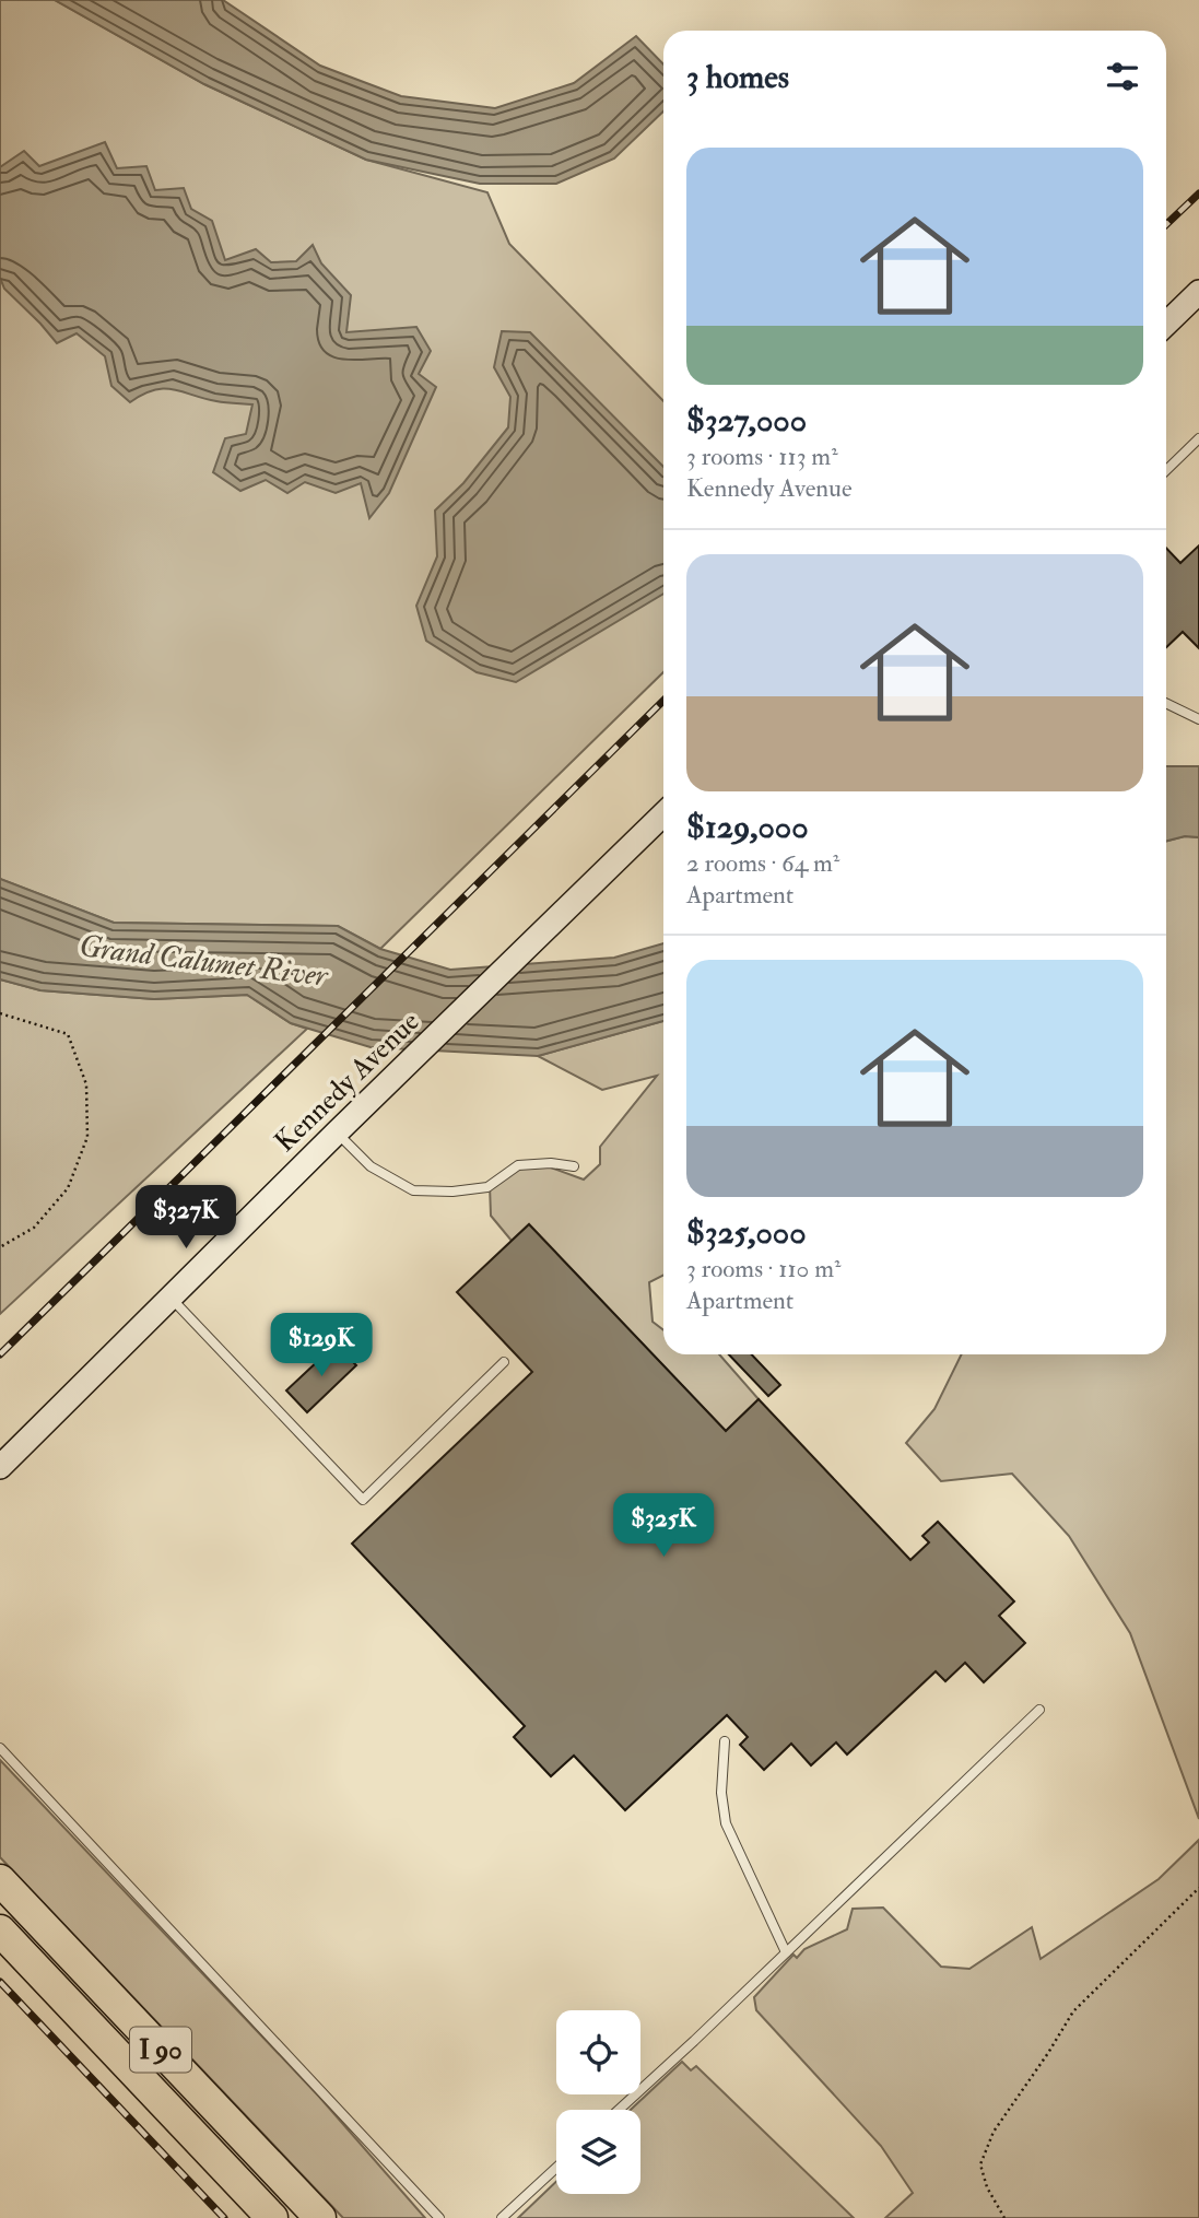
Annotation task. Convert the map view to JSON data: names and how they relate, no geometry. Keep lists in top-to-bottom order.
{
  "streets": {
    "highway": ["I 90"],
    "main road": ["Kennedy Avenue"]
  },
  "water": ["Grand Calumet River"],
  "page": {
    "heading": "3 homes",
    "list": [
      {
        "name": "$327,000",
        "note": "3 rooms · 113 m² · Kennedy Avenue"
      },
      {
        "name": "$129,000",
        "note": "2 rooms · 64 m² · Apartment"
      },
      {
        "name": "$325,000",
        "note": "3 rooms · 110 m² · Apartment"
      }
    ],
    "price": ["$327K", "$129K", "$325K"]
  }
}
